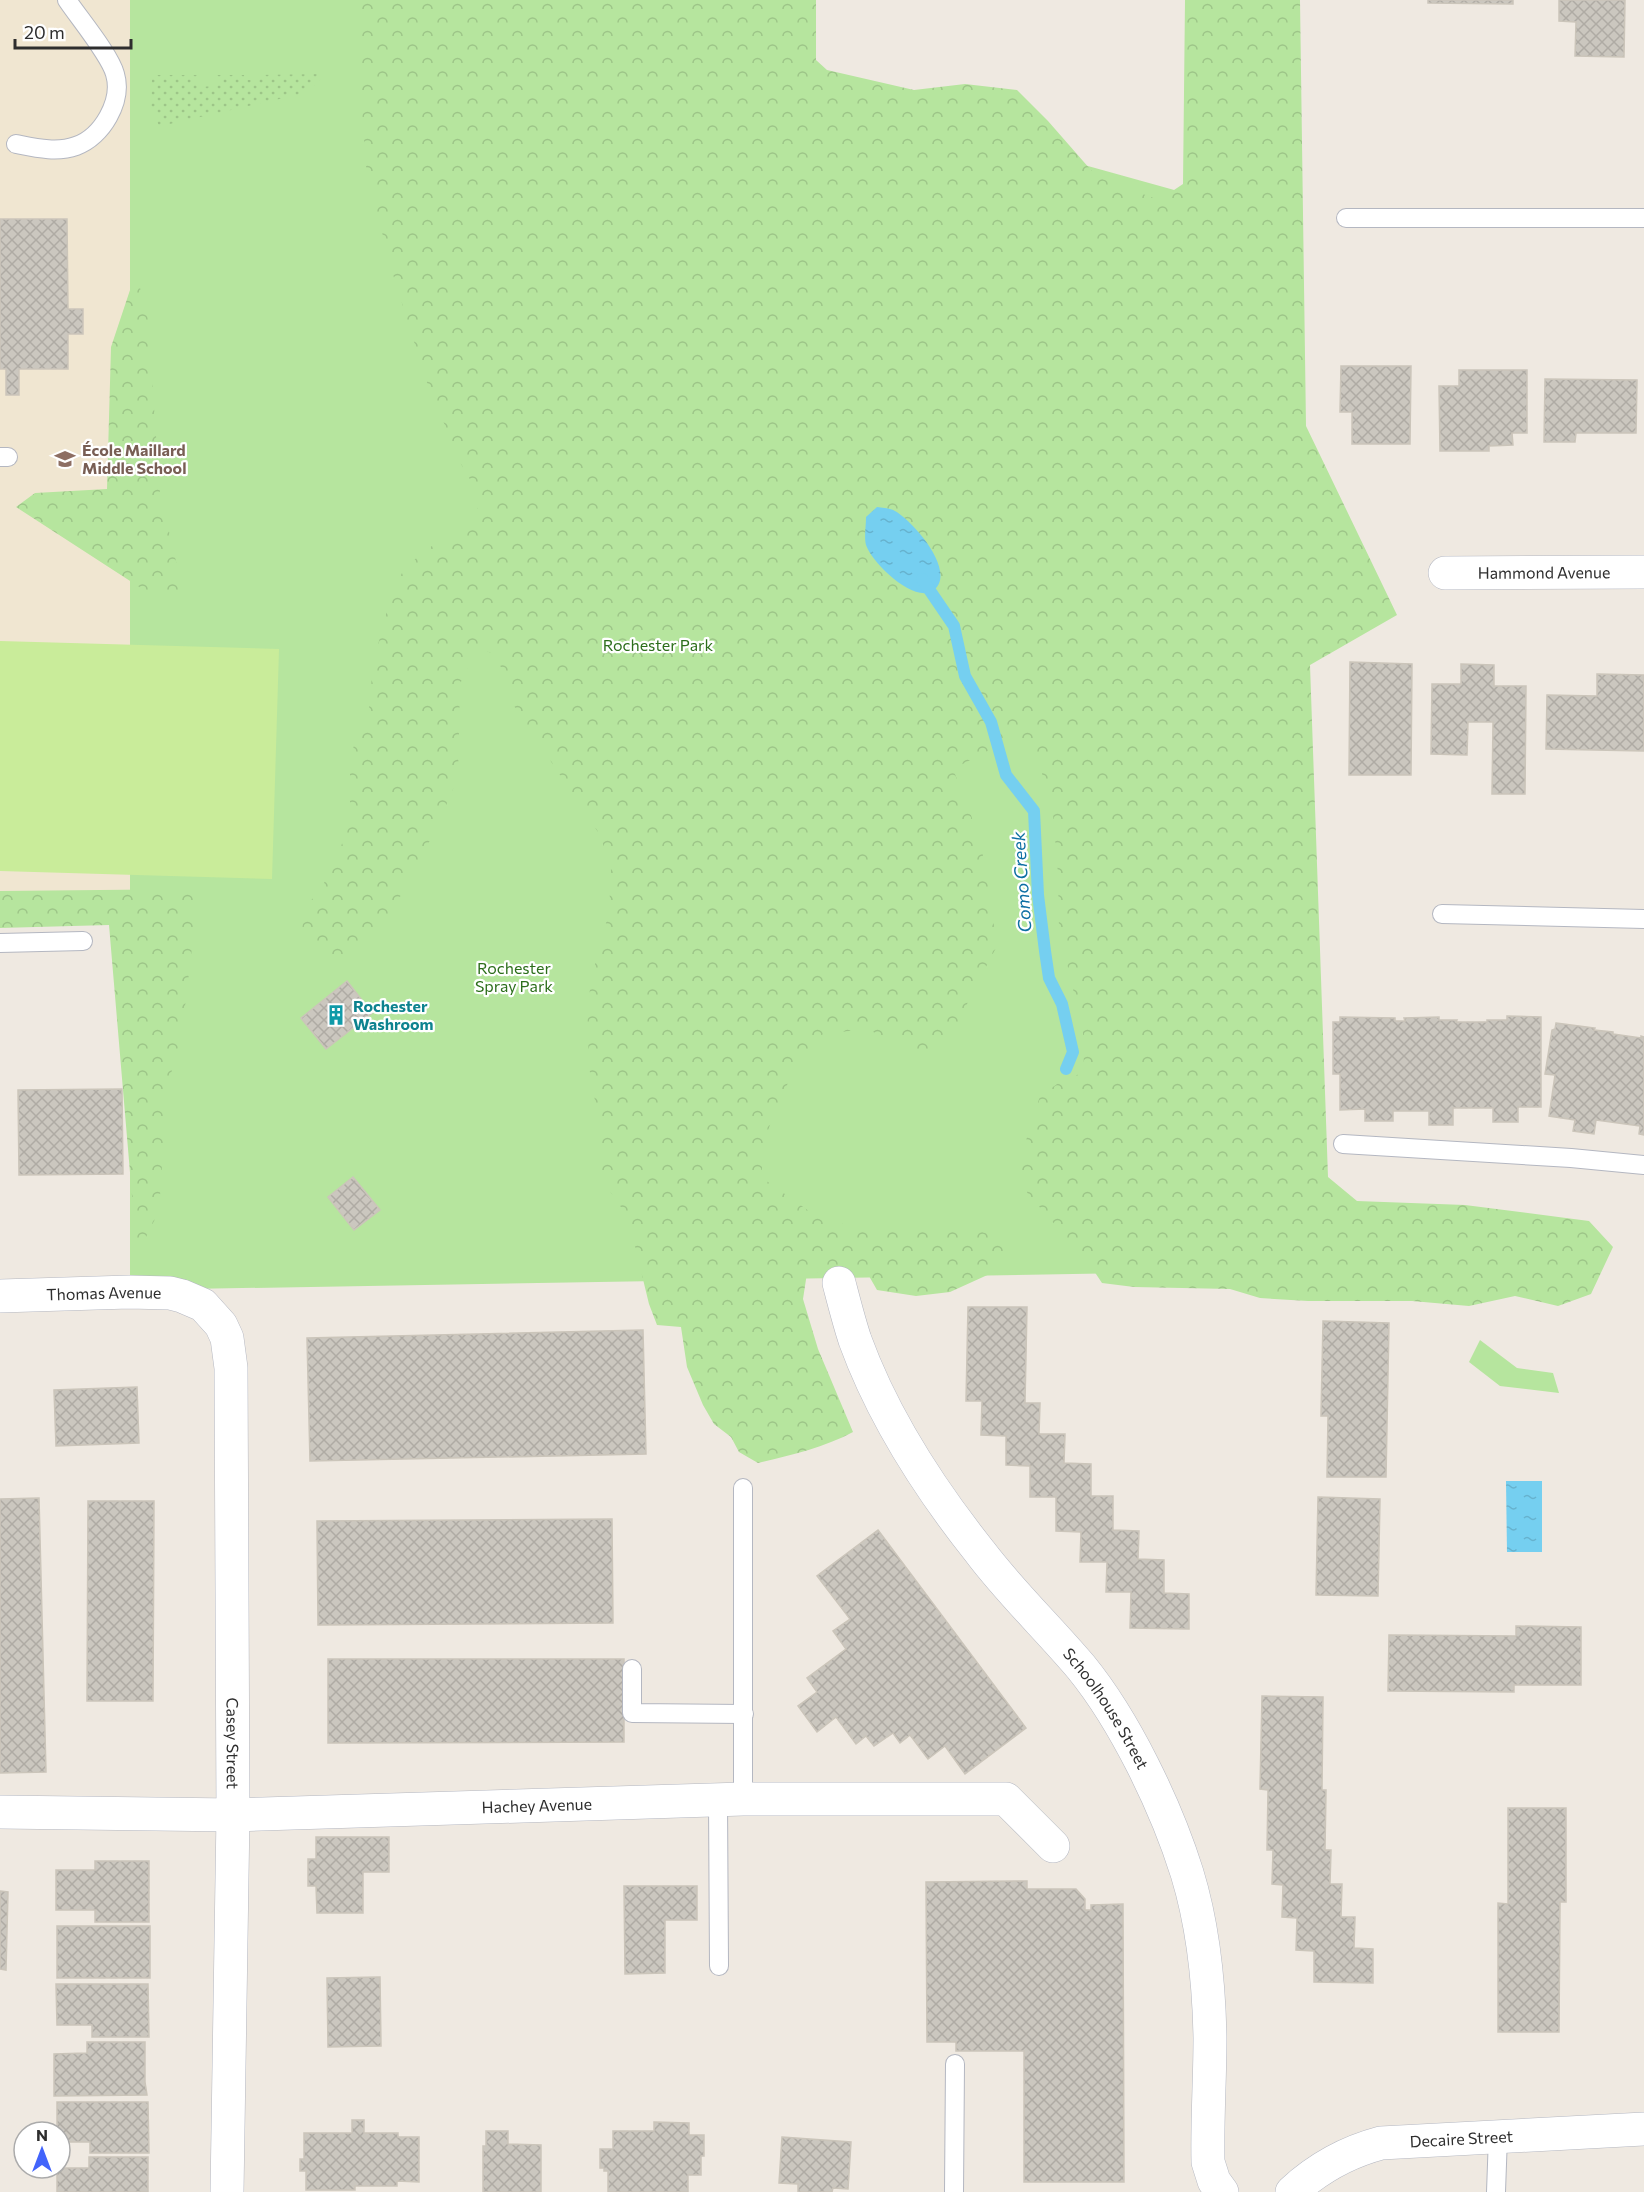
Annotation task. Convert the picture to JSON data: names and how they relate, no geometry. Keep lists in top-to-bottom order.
{
  "streets": {
    "street": [
      "Hammond Avenue",
      "Thomas Avenue",
      "Schoolhouse Street",
      "Casey Street",
      "Hachey Avenue",
      "Decaire Street"
    ]
  },
  "crossings": [
    ["Thomas Avenue", "Casey Street"],
    ["Casey Street", "Hachey Avenue"]
  ],
  "water": ["Como Creek"],
  "parks": ["Rochester Park", "Rochester Spray Park"],
  "places": {
    "school or university": ["École Maillard Middle School"],
    "building": ["Rochester Washroom"]
  },
  "scale_bar": "20 m",
  "north": "top"
}
